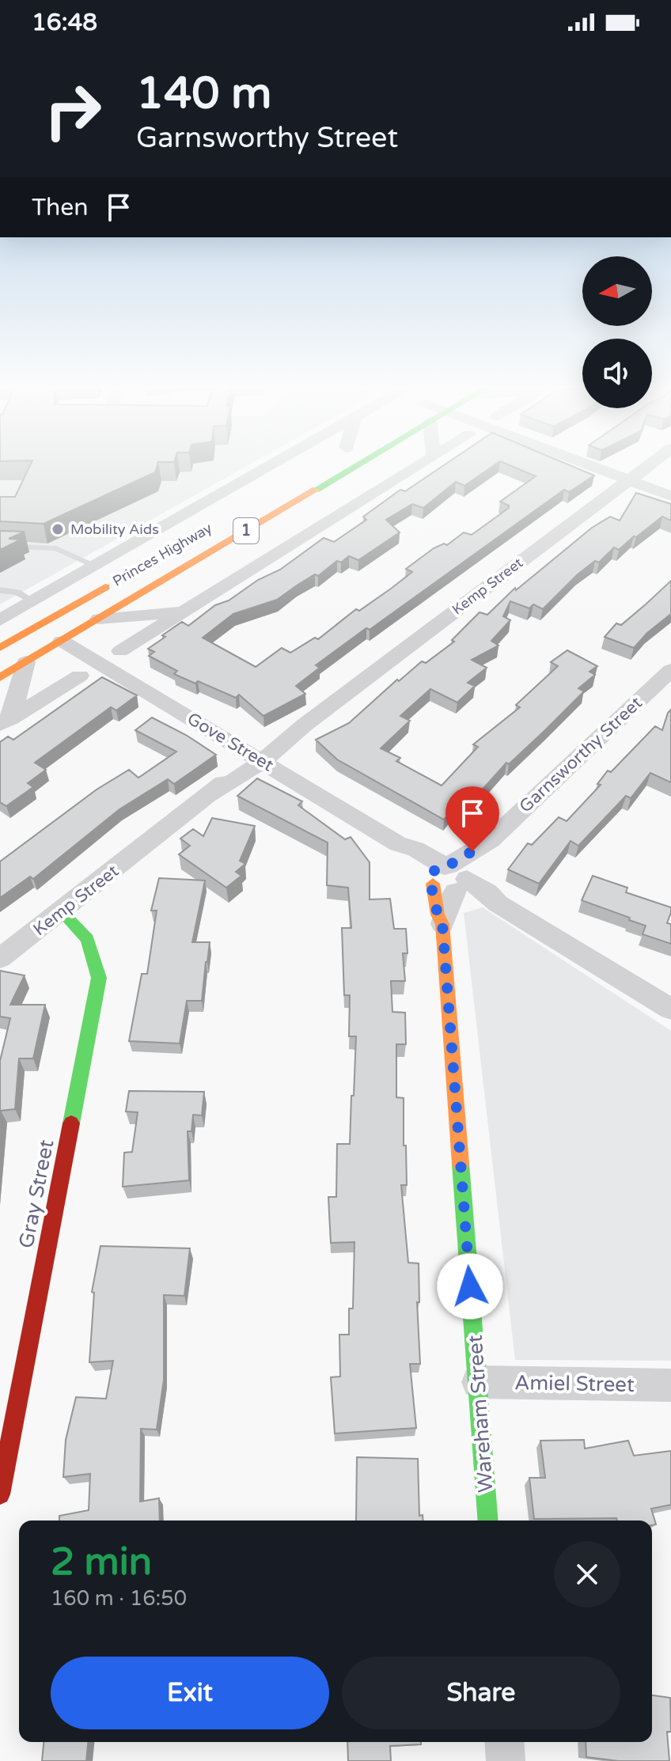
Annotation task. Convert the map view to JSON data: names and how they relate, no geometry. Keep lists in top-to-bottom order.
{
  "streets": {
    "main road": [
      "1",
      "Princes Highway",
      "Gray Street",
      "Wareham Street"
    ],
    "street": [
      "Kemp Street",
      "Gove Street",
      "Garnsworthy Street",
      "Amiel Street"
    ]
  },
  "crossings": [
    ["Princes Highway", "Gove Street"],
    ["Kemp Street", "Gove Street"],
    ["Kemp Street", "Gray Street"],
    ["Gove Street", "Garnsworthy Street"],
    ["Gove Street", "Wareham Street"],
    ["Garnsworthy Street", "Wareham Street"],
    ["Amiel Street", "Wareham Street"]
  ],
  "places": ["Mobility Aids"],
  "north": "left",
  "page": {
    "status": "16:48",
    "turn": ["140 m", "Garnsworthy Street"],
    "then": "Then",
    "heading": ["2 min", "160 m · 16:50"],
    "buttons": ["Exit", "Share"]
  }
}
